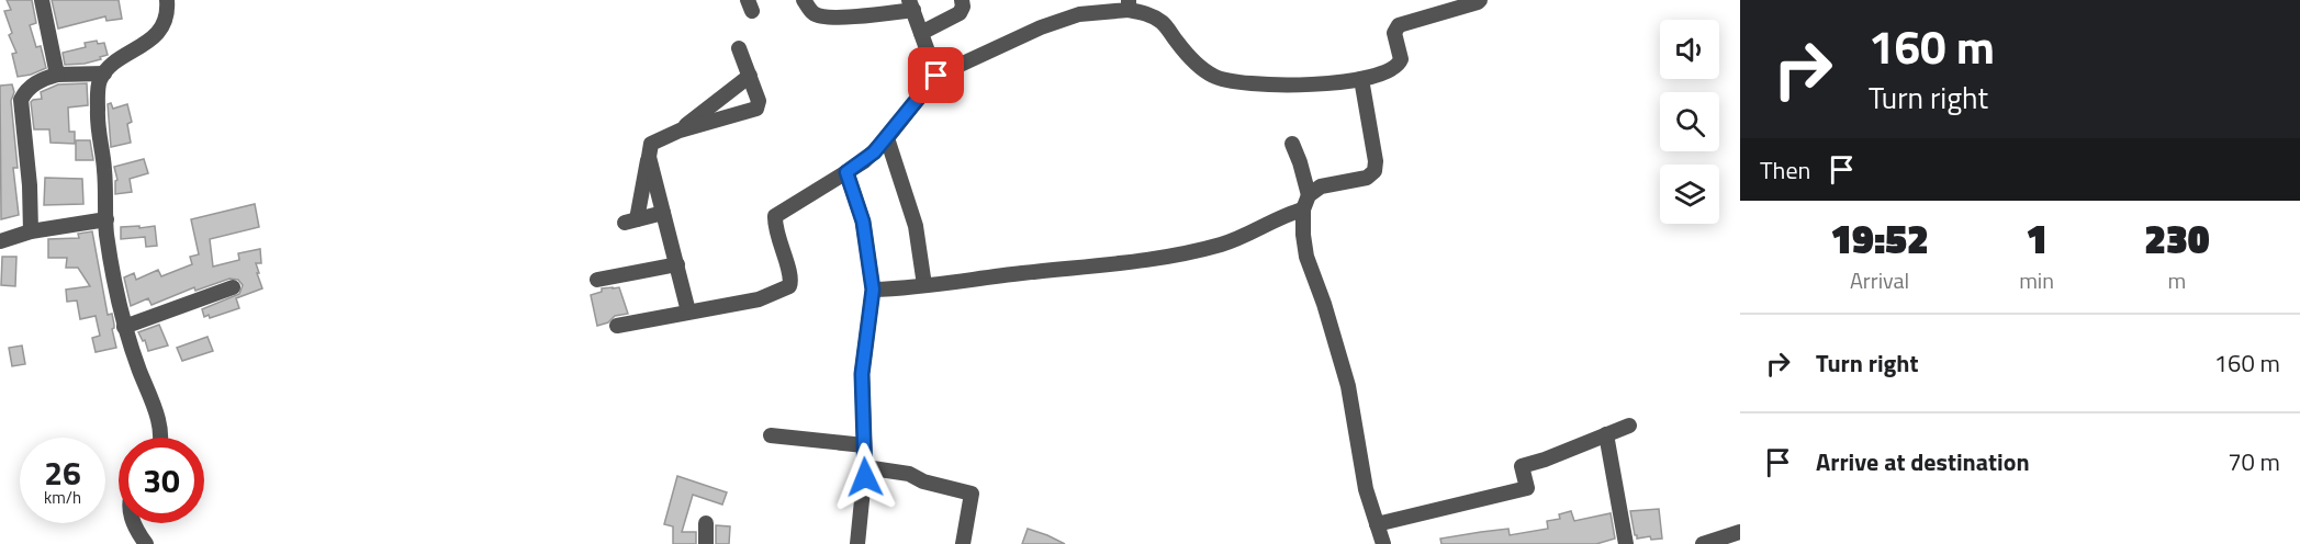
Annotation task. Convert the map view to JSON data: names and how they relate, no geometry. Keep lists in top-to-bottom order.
{
  "page": {
    "turn": ["160 m", "Turn right"],
    "then": "Then",
    "eta": [
      "19:52",
      "Arrival",
      "1",
      "min",
      "230",
      "m"
    ],
    "list": [
      {
        "name": "Turn right",
        "value": "160 m"
      },
      {
        "name": "Arrive at destination",
        "value": "70 m"
      }
    ],
    "speed": "26 km/h",
    "limit": "30"
  }
}
